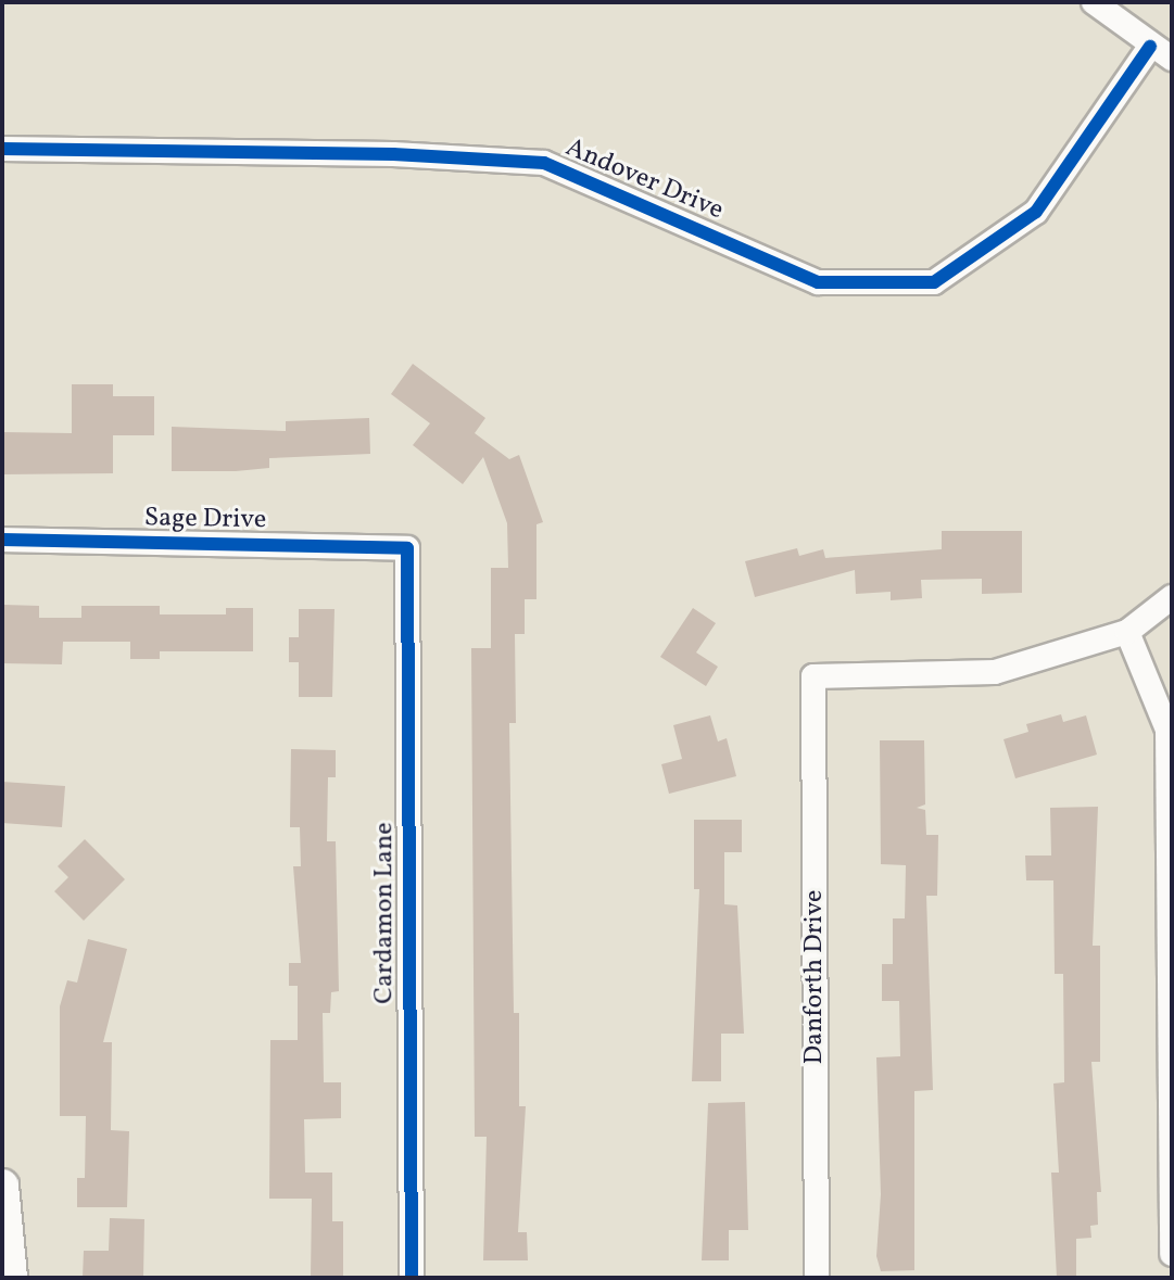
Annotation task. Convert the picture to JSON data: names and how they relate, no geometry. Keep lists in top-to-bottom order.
{
  "streets": {
    "street": [
      "Andover Drive",
      "Sage Drive",
      "Cardamon Lane",
      "Danforth Drive"
    ]
  },
  "crossings": [
    ["Sage Drive", "Cardamon Lane"]
  ]
}
